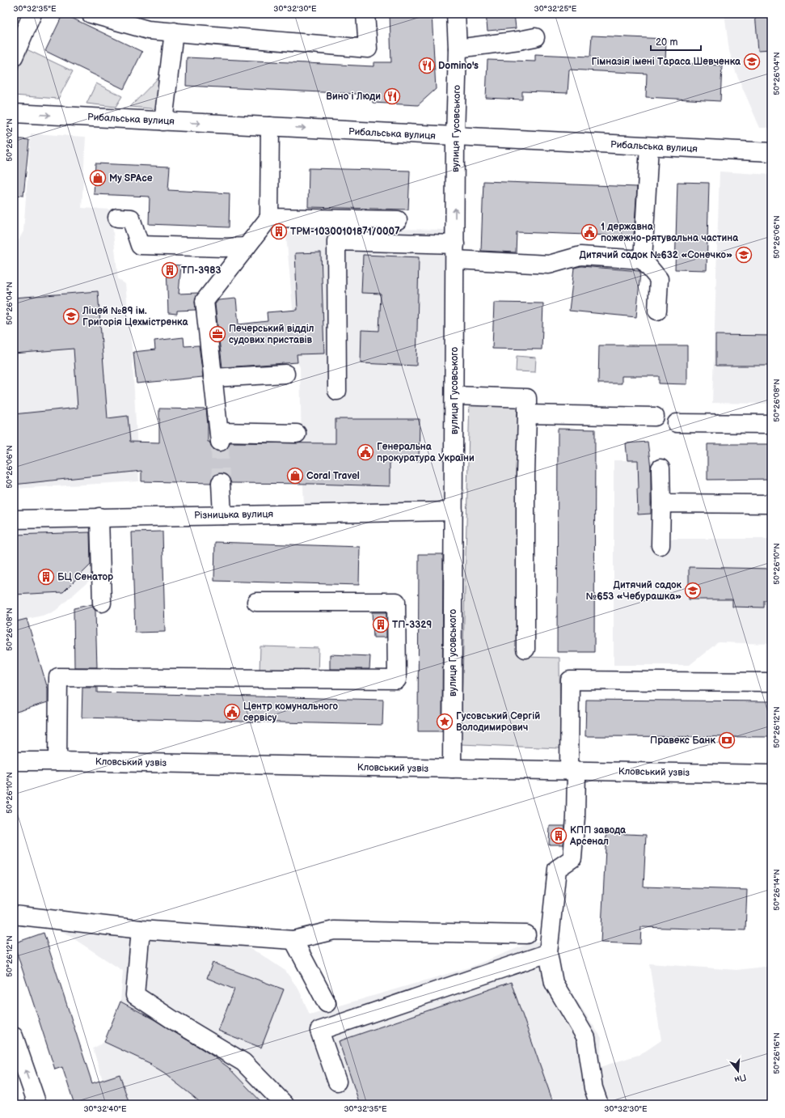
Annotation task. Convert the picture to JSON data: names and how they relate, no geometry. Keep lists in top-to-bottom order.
{
  "streets": {
    "street": [
      "Рибальська вулиця",
      "вулиця Гусовського",
      "Різницька вулиця",
      "Кловський узвіз"
    ]
  },
  "crossings": [
    ["Рибальська вулиця", "вулиця Гусовського"],
    ["вулиця Гусовського", "Різницька вулиця"],
    ["вулиця Гусовського", "Кловський узвіз"]
  ],
  "places": {
    "school or university": [
      "Гімназія імені Тараса Шевченка",
      "Дитячий садок №632 «Сонечко»",
      "Ліцей №89 ім. Григорія Цехмістренка",
      "Дитячий садок №653 «Чебурашка»"
    ],
    "restaurant": ["Domino's", "Вино і Люди"],
    "shop": ["My SPAce", "Coral Travel"],
    "building": [
      "ТРМ-10300101871/0007",
      "ТП-3983",
      "БЦ Сенатор",
      "ТП-3329",
      "КПП завода Арсенал"
    ],
    "public building": ["1 державна пожежно-рятувальна частина", "Генеральна прокуратура України", "Центр комунального сервісу"],
    "office": ["Печерський відділ судових приставів"],
    "place": ["Гусовський Сергій Володимирович"],
    "bank": ["Правекс Банк"]
  },
  "scale_bar": "20 m",
  "north": "bottom",
  "coordinates": [
    "30°32'35\"E",
    "30°32'30\"E",
    "30°32'25\"E",
    "50°26'04\"N",
    "50°26'02\"N",
    "50°26'06\"N",
    "50°26'08\"N",
    "50°26'10\"N",
    "50°26'12\"N",
    "50°26'14\"N",
    "50°26'16\"N",
    "30°32'40\"E"
  ]
}
